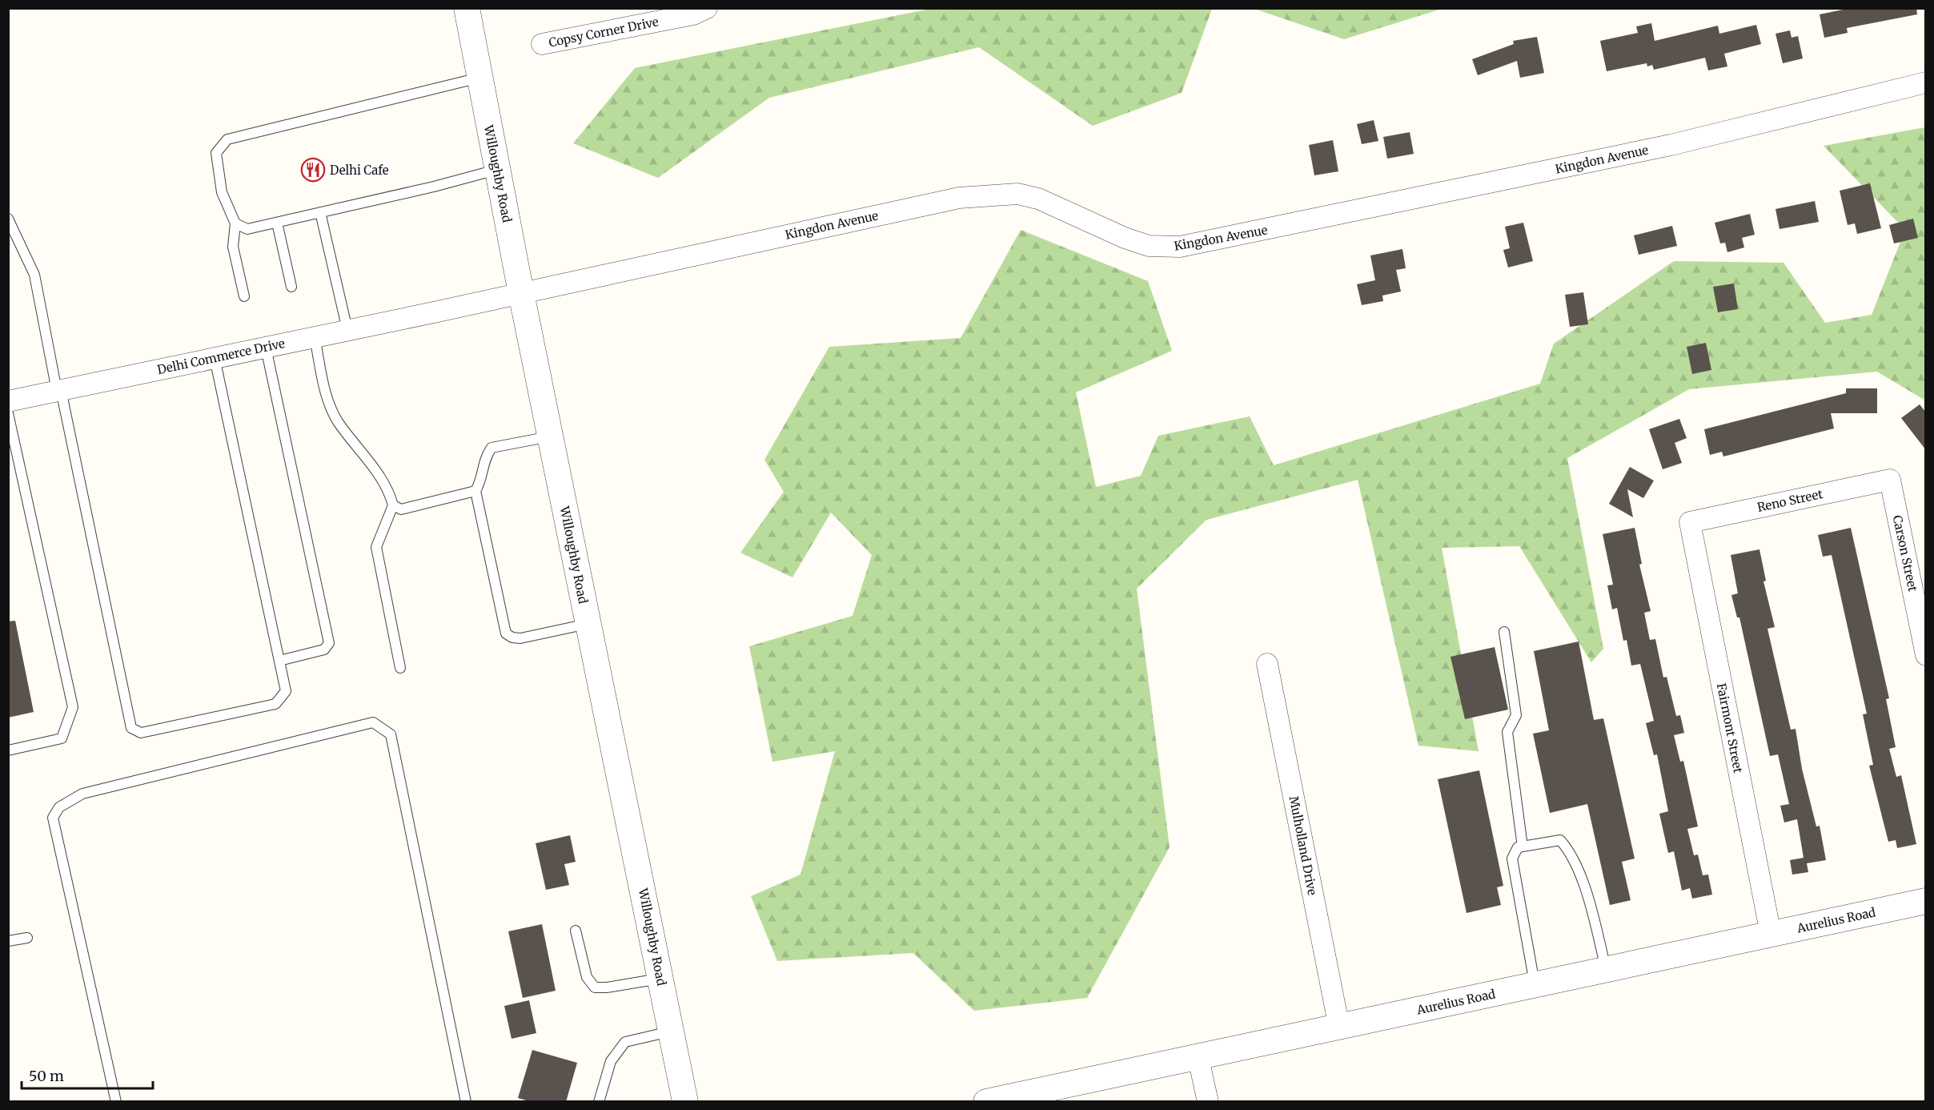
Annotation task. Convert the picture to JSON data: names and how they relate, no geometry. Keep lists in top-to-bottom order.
{
  "streets": {
    "street": [
      "Copsy Corner Drive",
      "Kingdon Avenue",
      "Willoughby Road",
      "Delhi Commerce Drive",
      "Reno Street",
      "Carson Street",
      "Fairmont Street",
      "Mulholland Drive",
      "Aurelius Road"
    ]
  },
  "crossings": [
    ["Kingdon Avenue", "Willoughby Road"],
    ["Kingdon Avenue", "Delhi Commerce Drive"],
    ["Reno Street", "Carson Street"],
    ["Reno Street", "Fairmont Street"],
    ["Fairmont Street", "Aurelius Road"],
    ["Mulholland Drive", "Aurelius Road"]
  ],
  "places": {
    "restaurant": ["Delhi Cafe"]
  },
  "scale_bar": "50 m"
}
